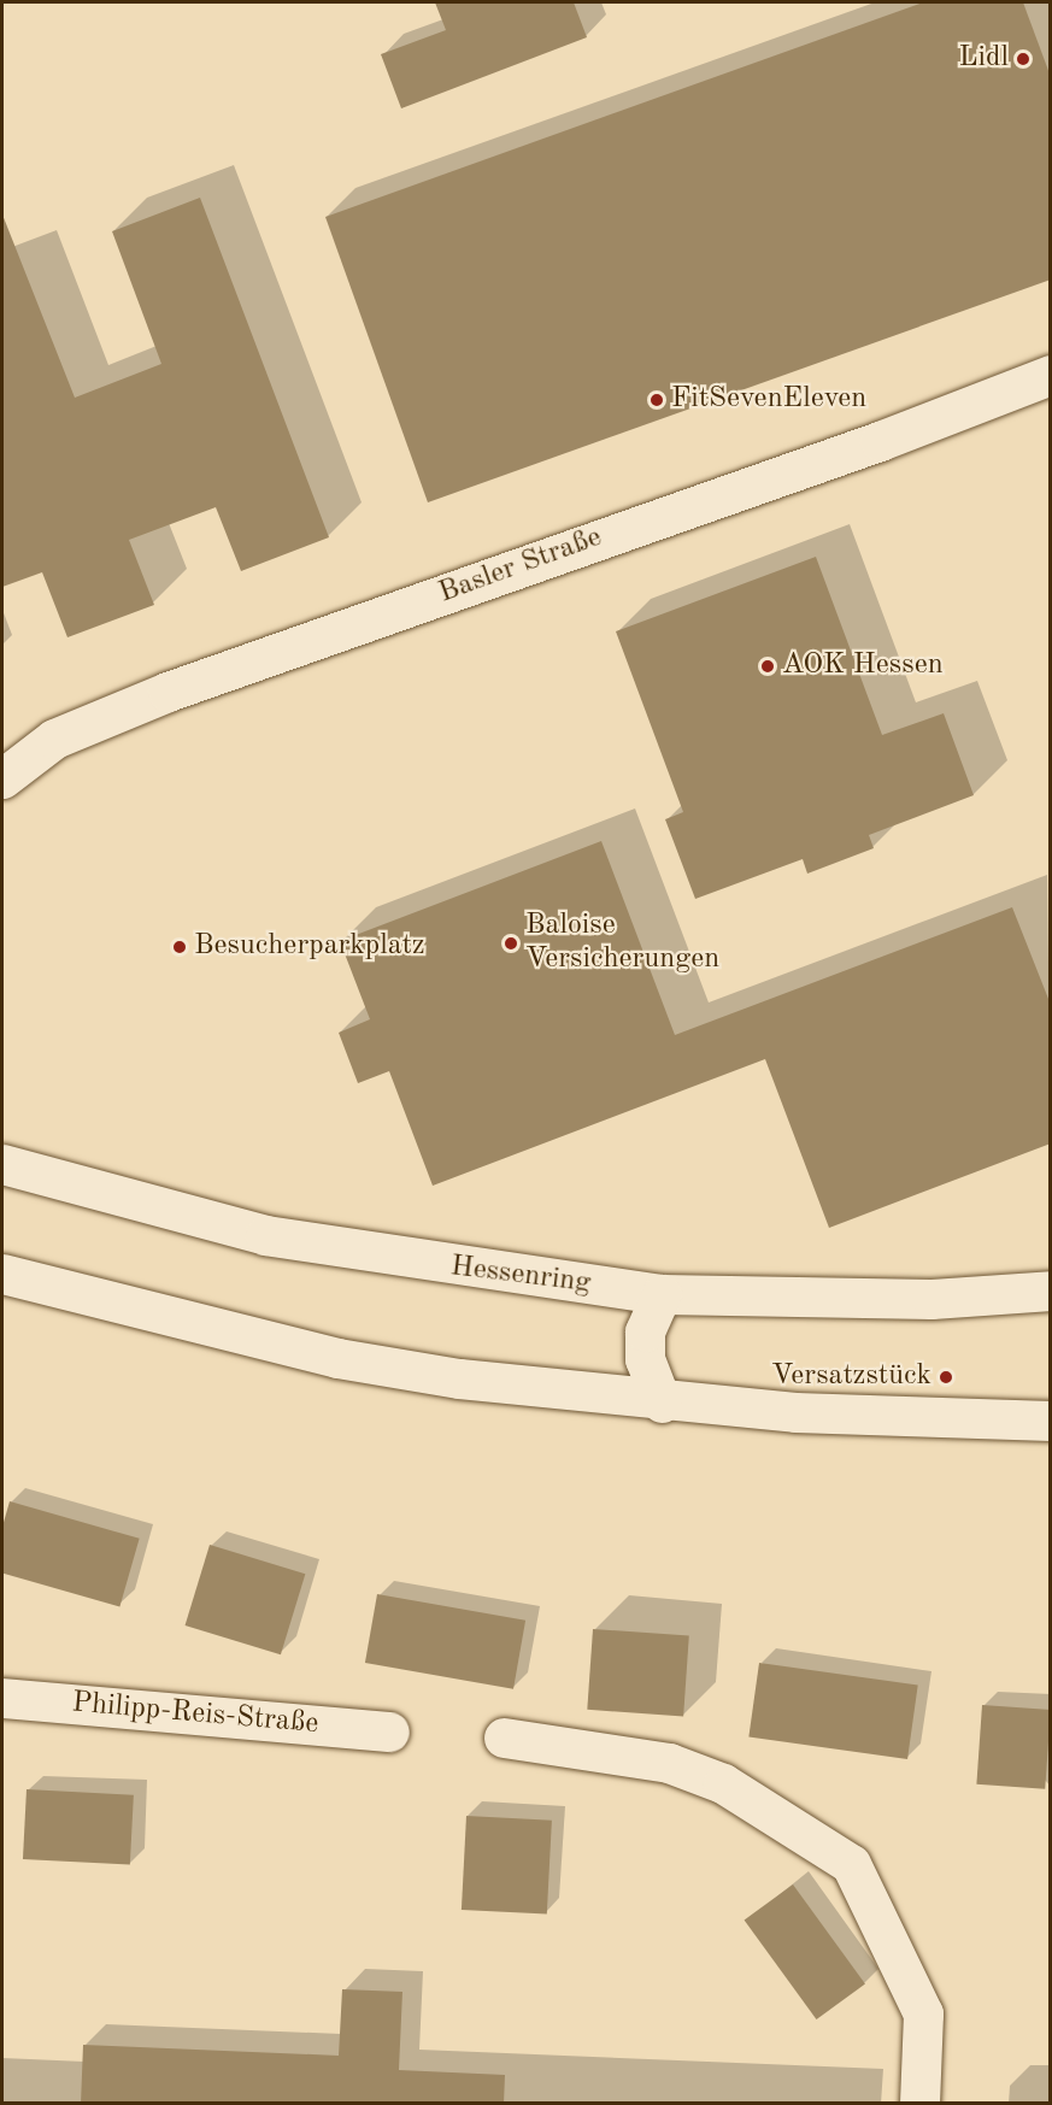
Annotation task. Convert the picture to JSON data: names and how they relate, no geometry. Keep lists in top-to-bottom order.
{
  "streets": {
    "street": ["Basler Straße", "Hessenring", "Philipp-Reis-Straße"]
  },
  "places": [
    "Lidl",
    "FitSevenEleven",
    "AOK Hessen",
    "Baloise Versicherungen",
    "Besucherparkplatz",
    "Versatzstück"
  ]
}
